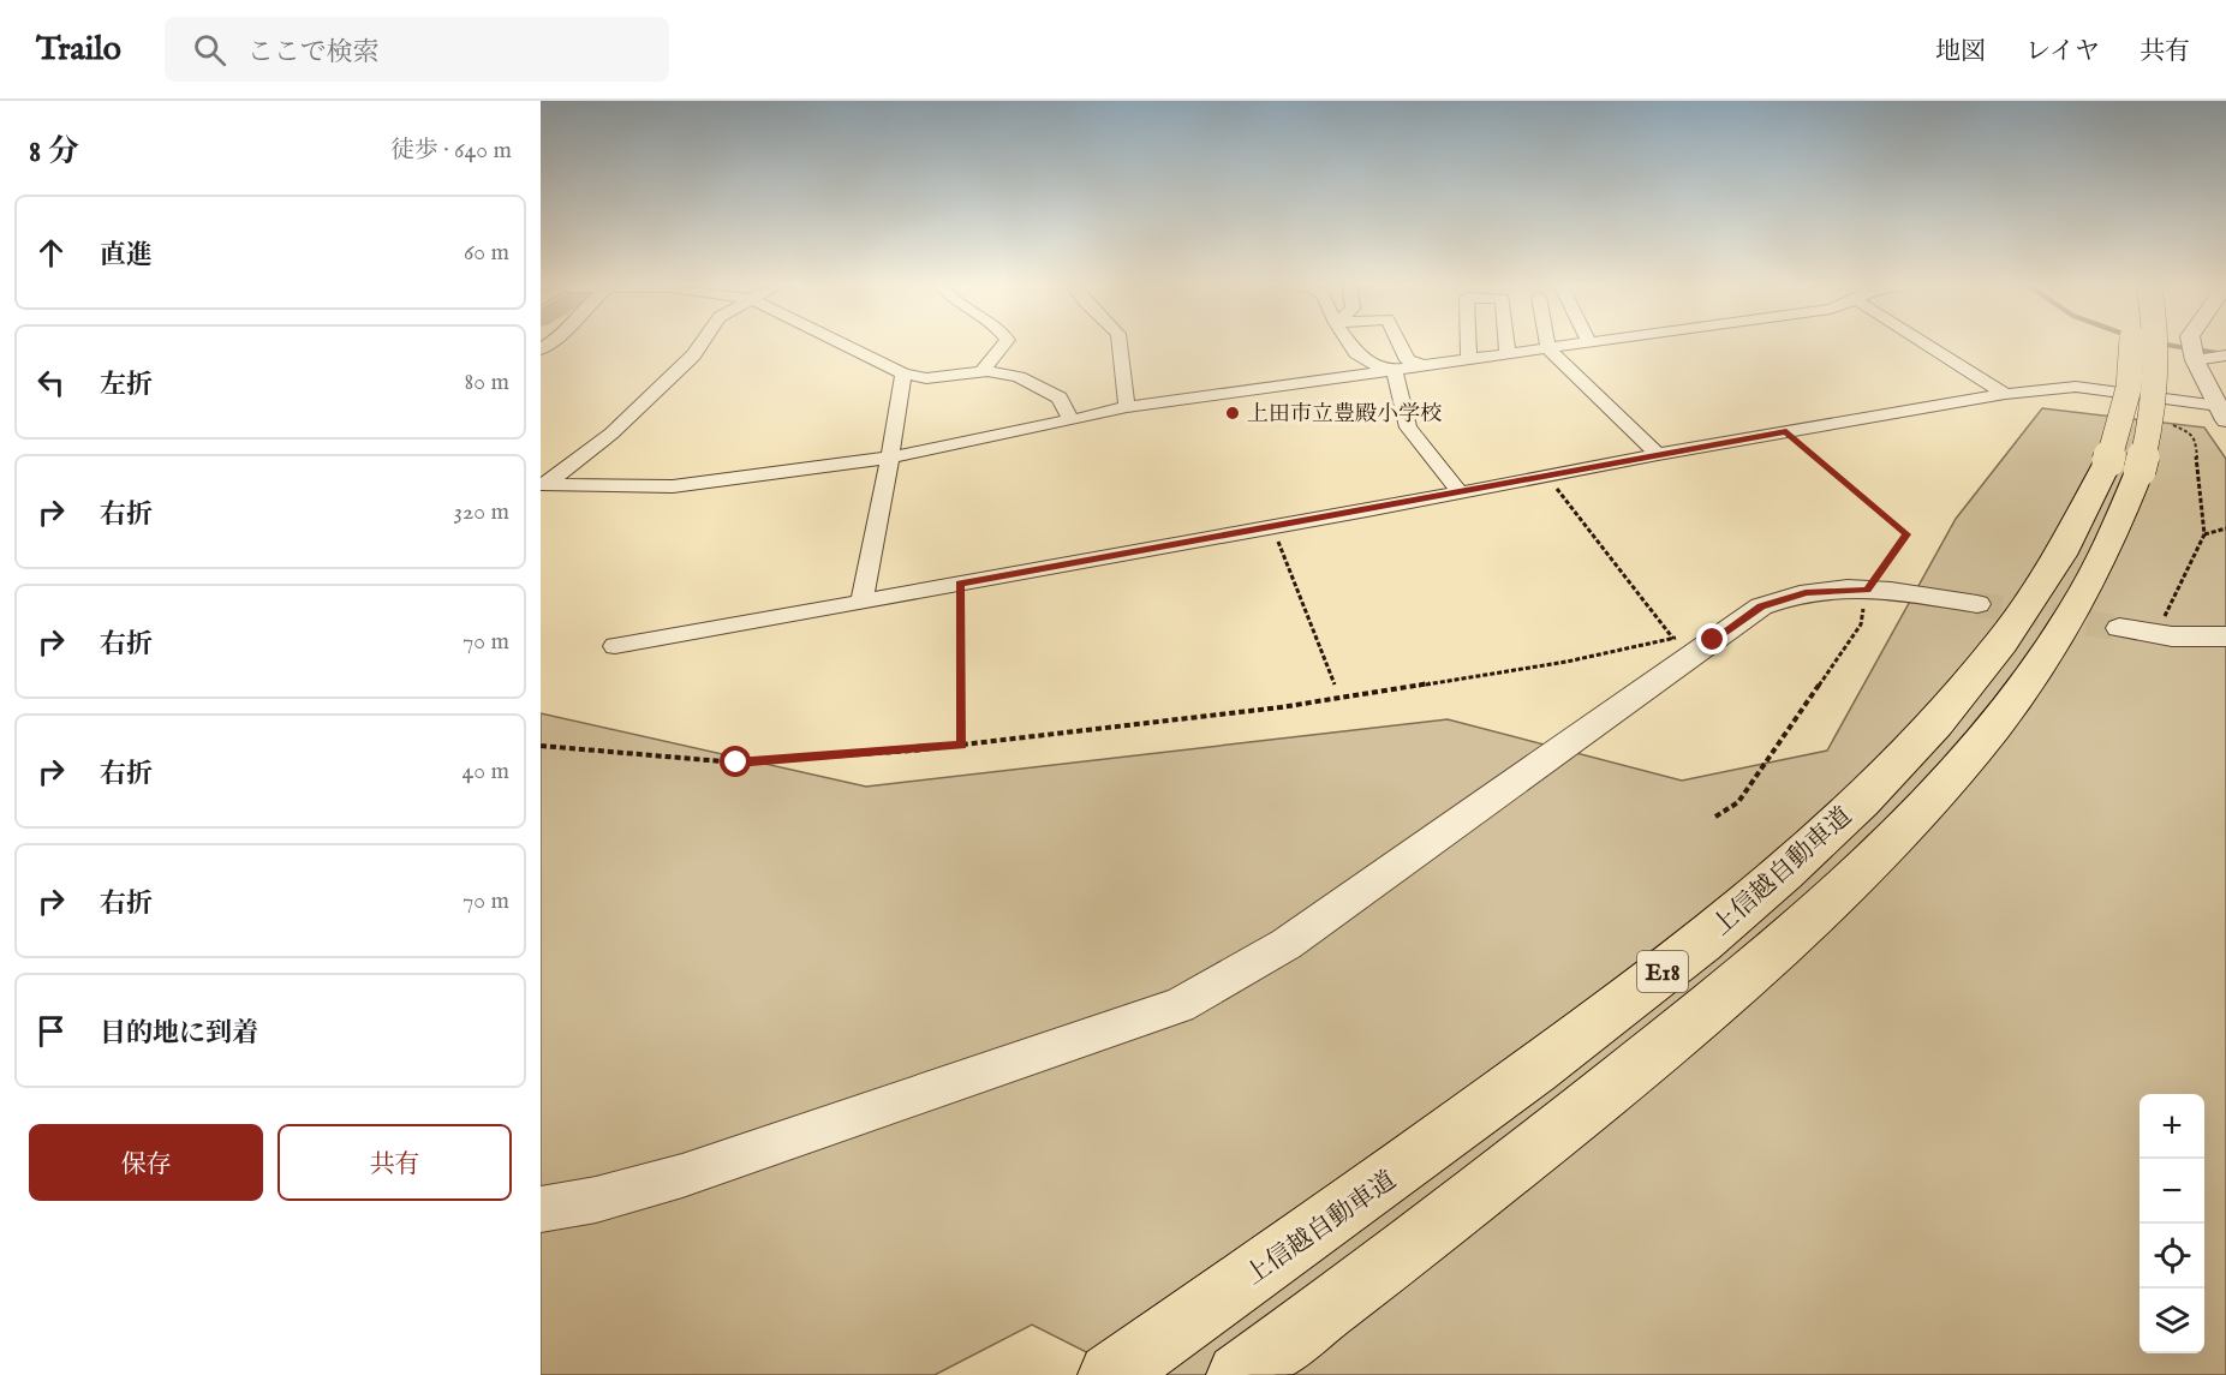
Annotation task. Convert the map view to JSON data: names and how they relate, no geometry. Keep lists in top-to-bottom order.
{
  "streets": {
    "highway": ["上信越自動車道", "E18"]
  },
  "places": ["上田市立豊殿小学校"],
  "page": {
    "header": "Trailo",
    "search": "ここで検索",
    "nav": ["地図", "レイヤ", "共有"],
    "heading": ["8 分", "徒歩 · 640 m"],
    "list": [
      ["直進", "60 m"],
      ["左折", "80 m"],
      ["右折", "320 m"],
      ["右折", "70 m"],
      ["右折", "40 m"],
      ["右折", "70 m"],
      "目的地に到着"
    ],
    "map_buttons": ["+", "−"],
    "buttons": ["保存", "共有"]
  }
}
